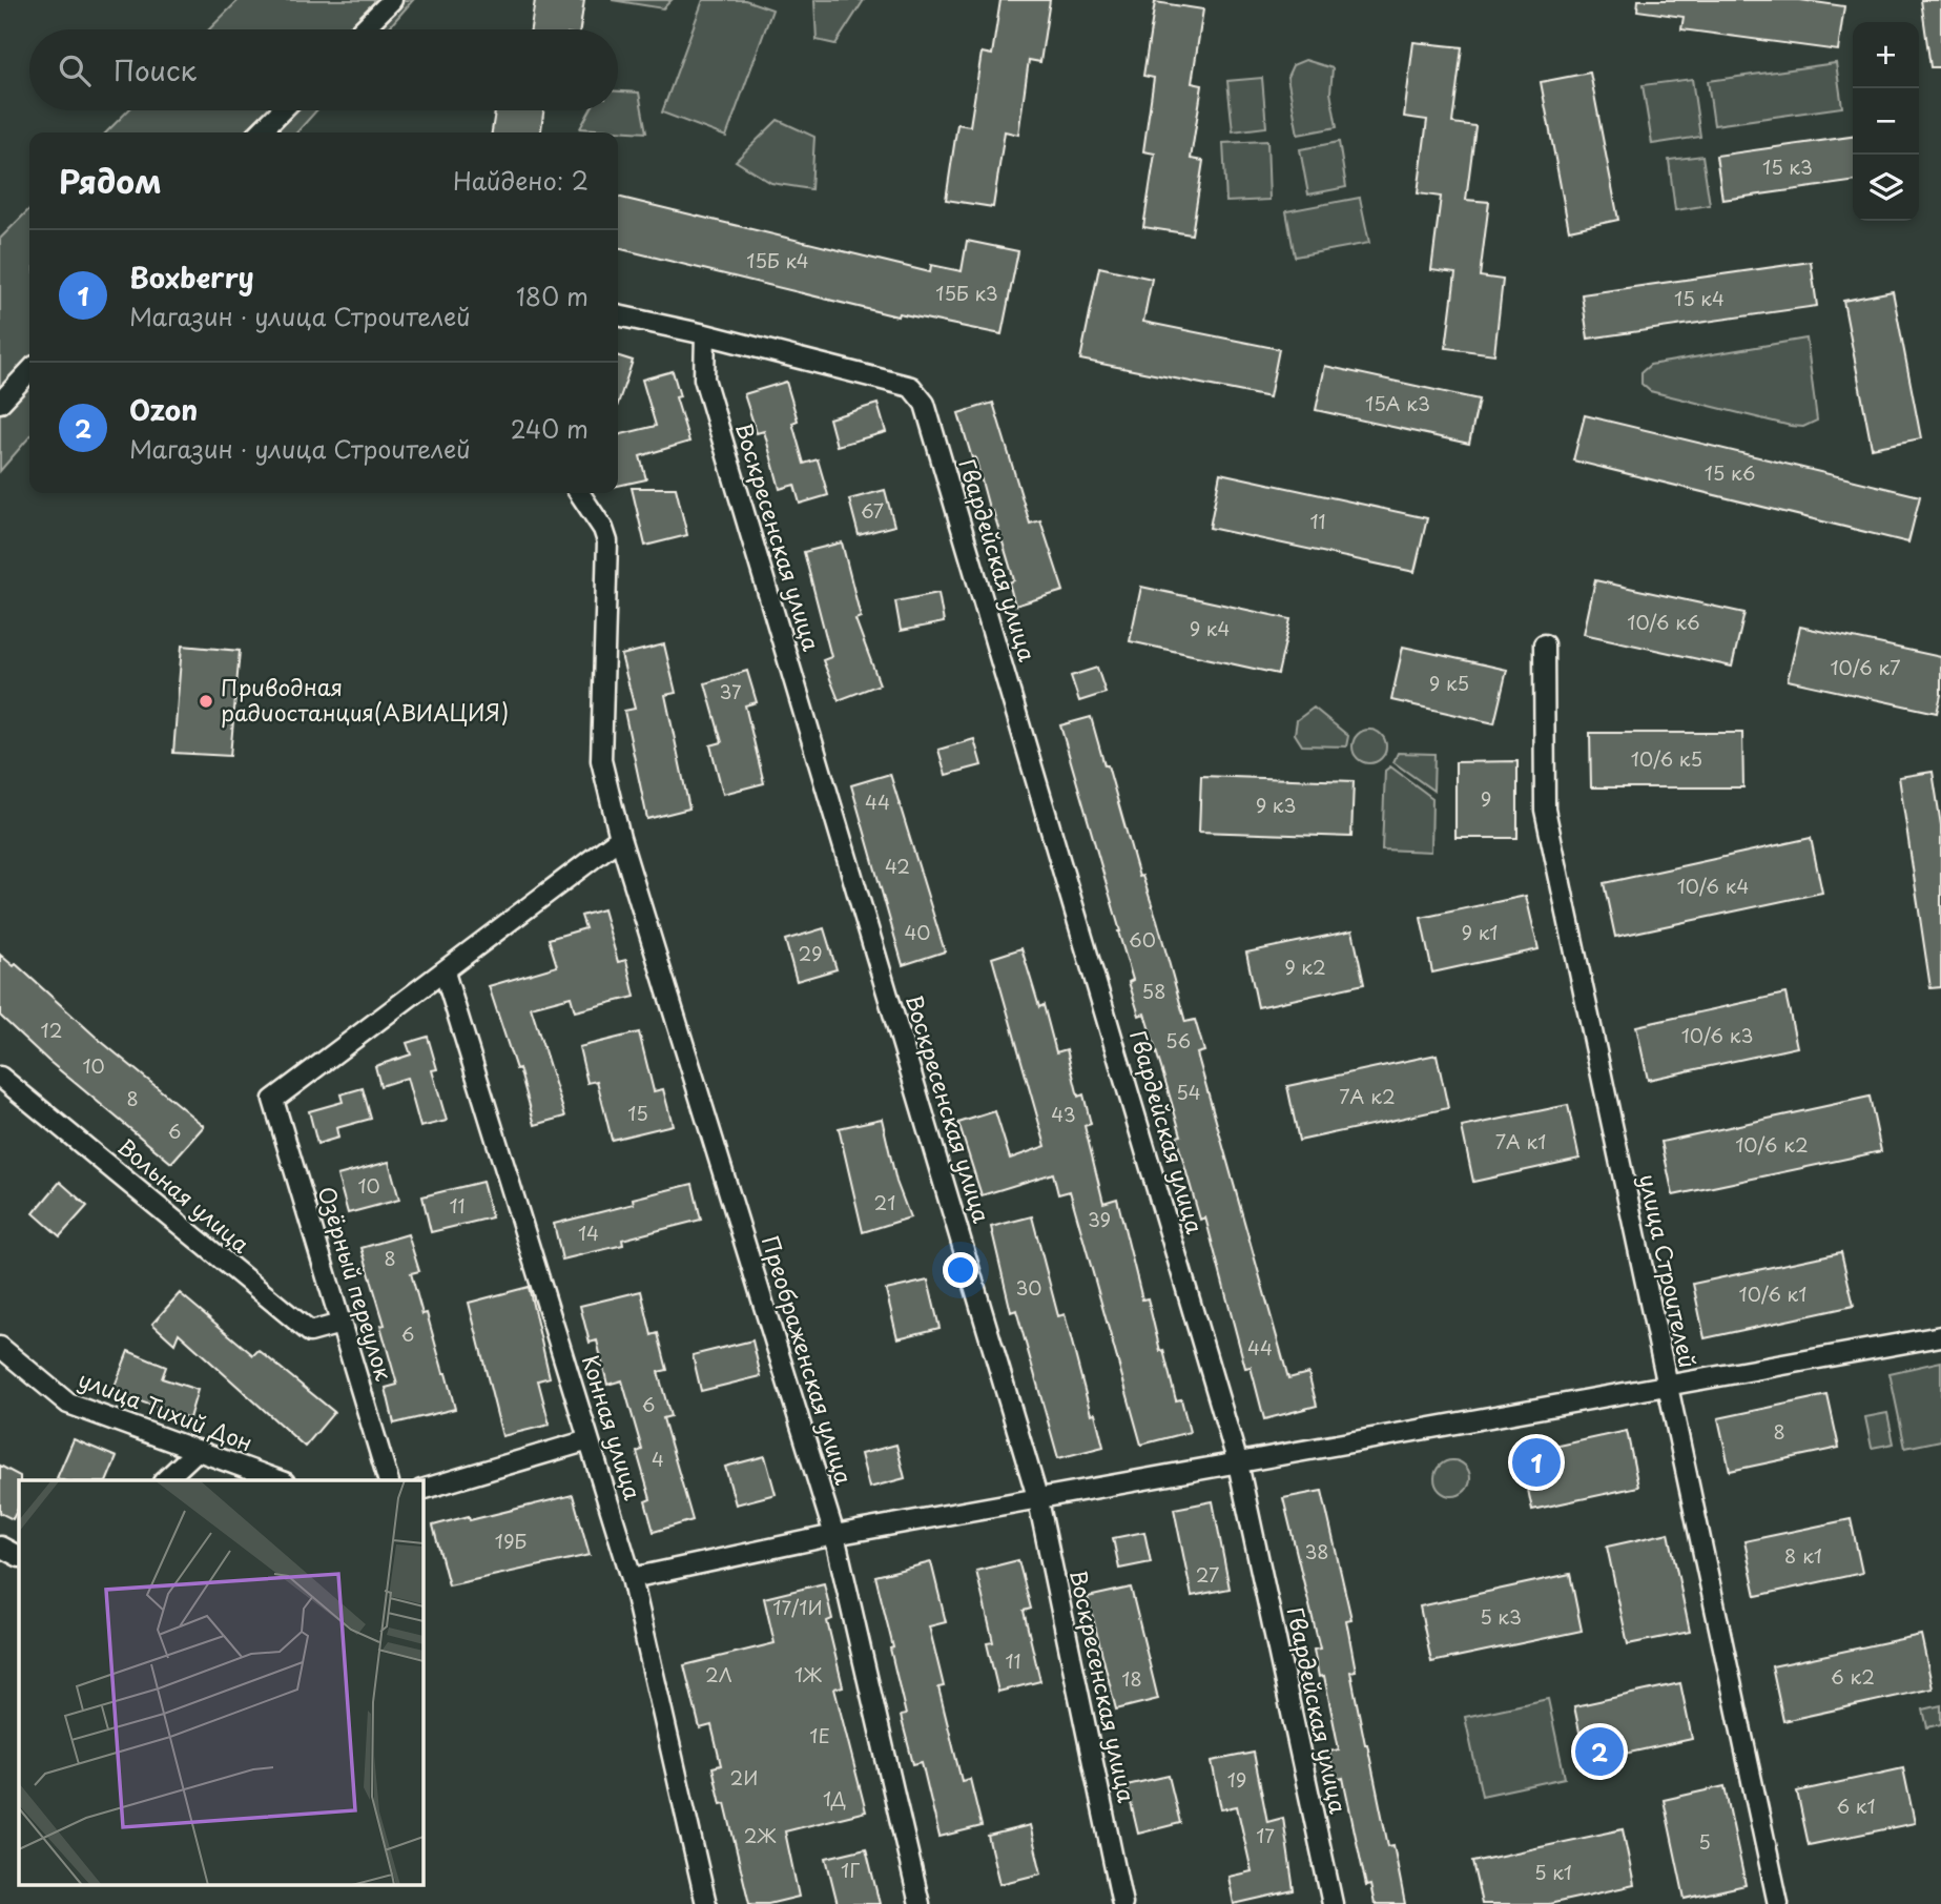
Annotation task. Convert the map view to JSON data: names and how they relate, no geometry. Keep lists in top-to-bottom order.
{
  "streets": {
    "street": [
      "Воскресенская улица",
      "Гвардейская улица",
      "Вольная улица",
      "улица Строителей",
      "Озёрный переулок",
      "Преображенская улица",
      "улица Тихий Дон",
      "Конная улица"
    ]
  },
  "crossings": [
    ["Воскресенская улица", "Гвардейская улица"],
    ["Вольная улица", "Озёрный переулок"],
    ["Озёрный переулок", "Конная улица"]
  ],
  "places": ["Приводная радиостанция(АВИАЦИЯ)"],
  "house_numbers": [
    "15 к3",
    "15Б к4",
    "15Б к3",
    "15 к4",
    "15А к3",
    "15 к6",
    "67",
    "11",
    "10/6 к6",
    "9 к4",
    "10/6 к7",
    "9 к5",
    "37",
    "10/6 к5",
    "9",
    "44",
    "9 к3",
    "42",
    "10/6 к4",
    "40",
    "9 к1",
    "60",
    "29",
    "9 к2",
    "58",
    "12",
    "10/6 к3",
    "56",
    "10",
    "54",
    "7А к2",
    "8",
    "15",
    "43",
    "6",
    "7А к1",
    "10/6 к2",
    "10",
    "21",
    "11",
    "39",
    "14",
    "8",
    "30",
    "10/6 к1",
    "6",
    "44",
    "6",
    "8",
    "4",
    "19Б",
    "38",
    "8 к1",
    "27",
    "17/1И",
    "5 к3",
    "11",
    "2Л",
    "1Ж",
    "6 к2",
    "18",
    "1Е",
    "2И",
    "19",
    "1Д",
    "6 к1",
    "2Ж",
    "17",
    "5",
    "1Г",
    "5 к1"
  ],
  "page": {
    "map_buttons": ["+", "−"],
    "search": "Поиск",
    "heading": ["Рядом", "Найдено: 2"],
    "list": [
      {
        "mark": "1",
        "name": "Boxberry",
        "note": "Магазин · улица Строителей",
        "value": "180 m"
      },
      {
        "mark": "2",
        "name": "Ozon",
        "note": "Магазин · улица Строителей",
        "value": "240 m"
      }
    ],
    "pins": ["1", "2"]
  }
}
